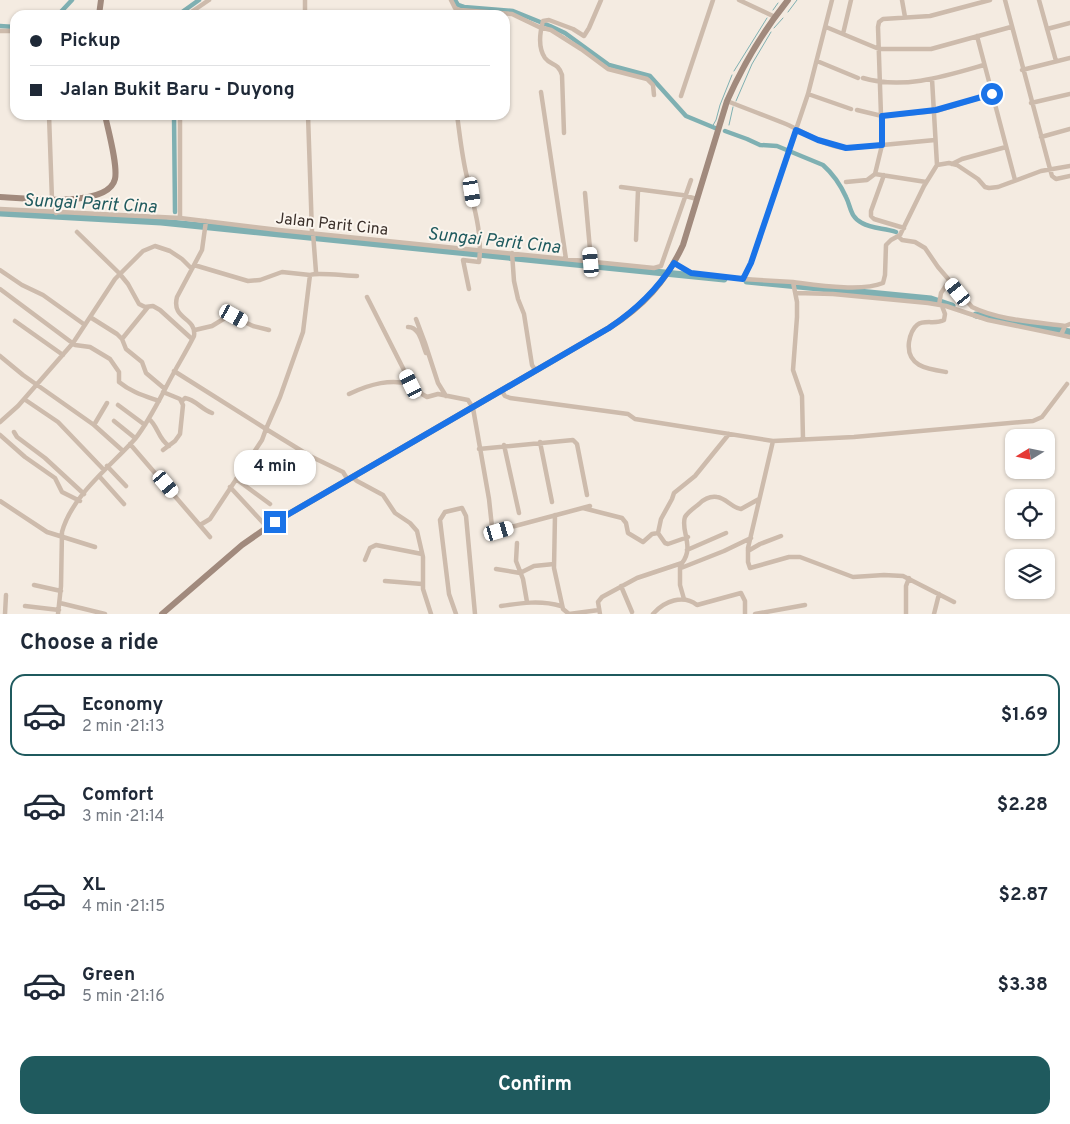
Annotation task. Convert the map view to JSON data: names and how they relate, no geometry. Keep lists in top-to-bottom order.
{
  "streets": {
    "street": ["Jalan Parit Cina"]
  },
  "water": ["Sungai Parit Cina"],
  "north": "left",
  "page": {
    "banner": ["Pickup", "Jalan Bukit Baru - Duyong"],
    "bubble": "4 min",
    "heading": "Choose a ride",
    "list": [
      {
        "name": "Economy",
        "note": "2 min · 21:13",
        "value": "$1.69"
      },
      {
        "name": "Comfort",
        "note": "3 min · 21:14",
        "value": "$2.28"
      },
      {
        "name": "XL",
        "note": "4 min · 21:15",
        "value": "$2.87"
      },
      {
        "name": "Green",
        "note": "5 min · 21:16",
        "value": "$3.38"
      }
    ],
    "buttons": "Confirm"
  }
}
